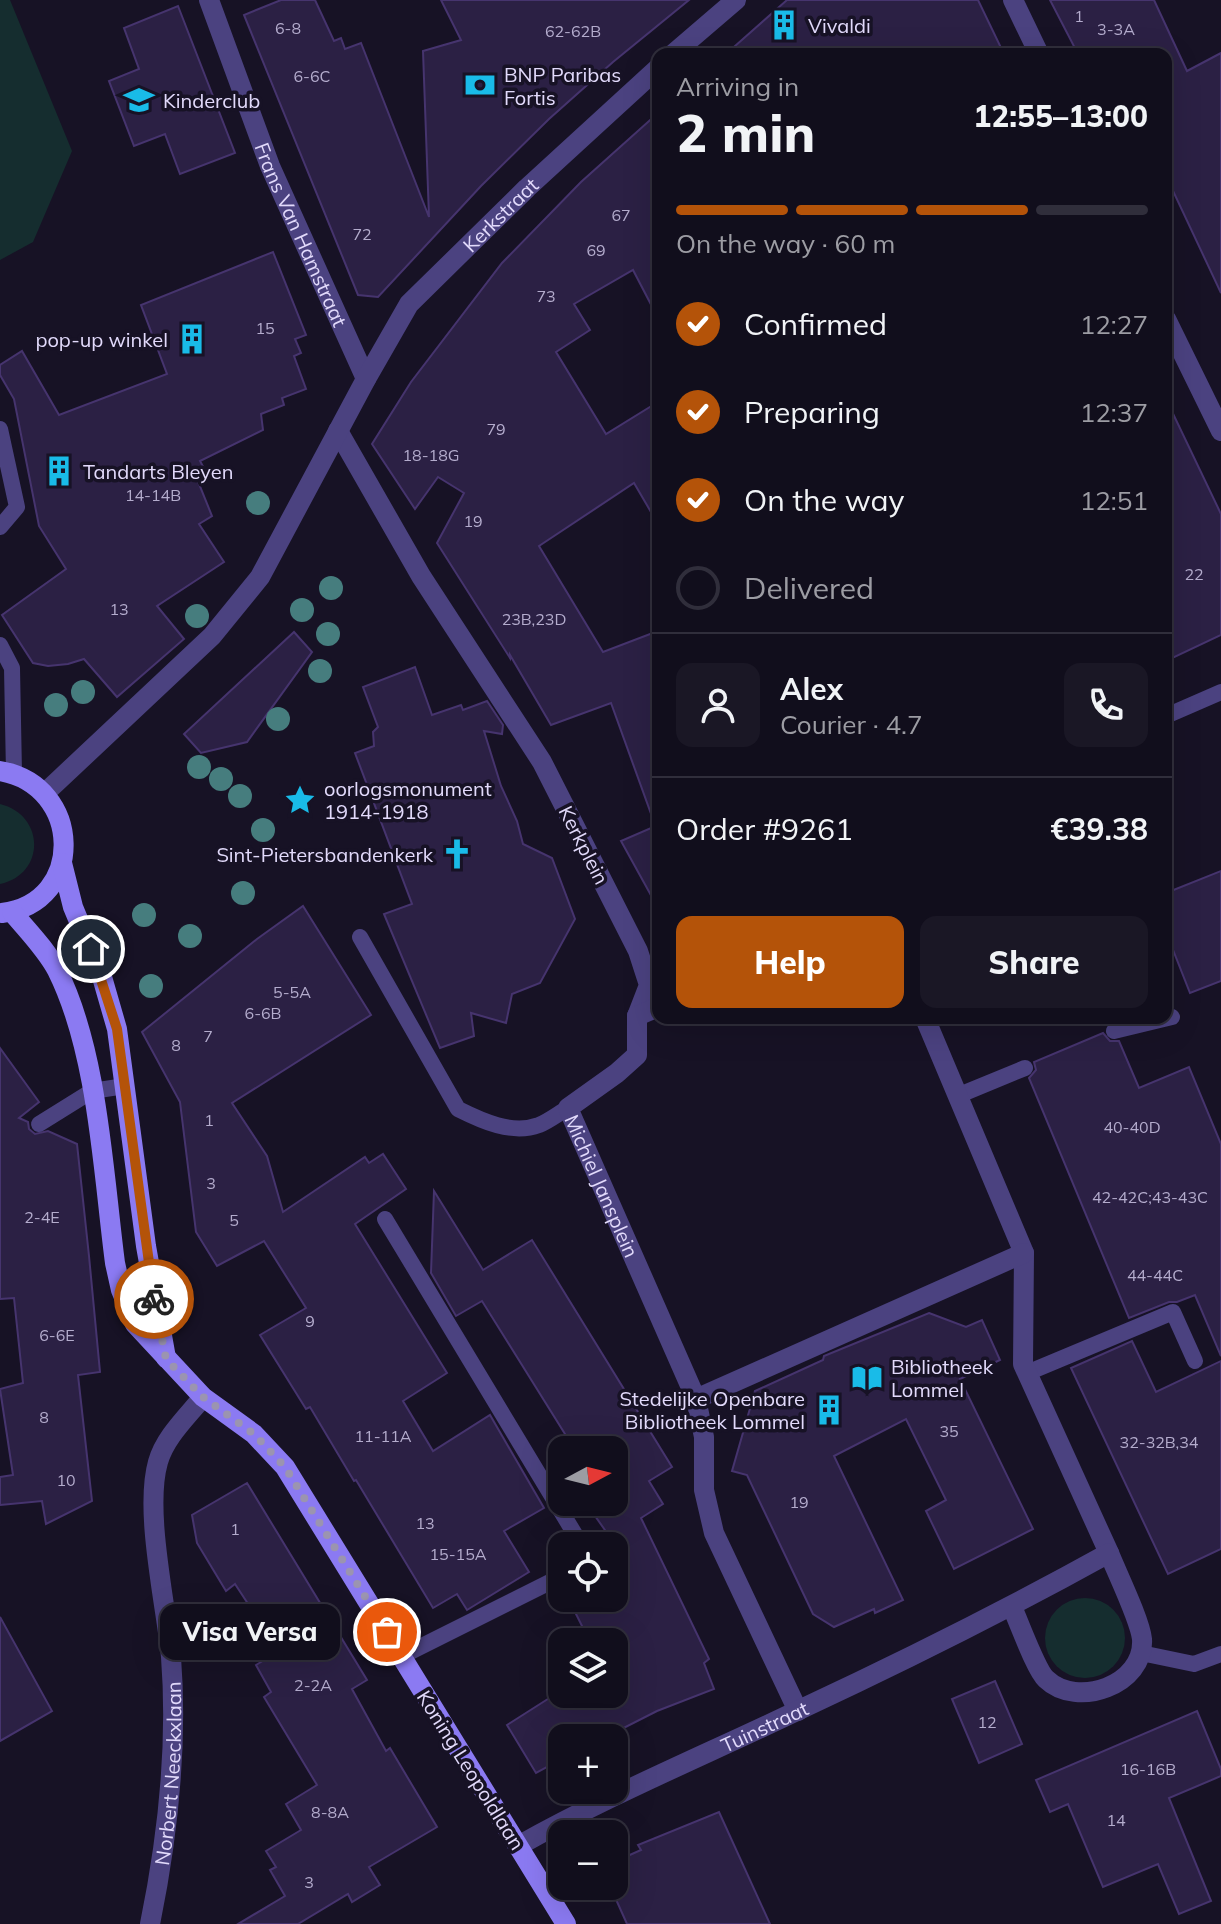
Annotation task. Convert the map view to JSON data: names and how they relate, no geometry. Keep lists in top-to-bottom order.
{
  "streets": {
    "main road": ["Koning Leopoldlaan"],
    "street": [
      "Kerkstraat",
      "Frans Van Hamstraat",
      "Kerkplein",
      "Michiel Jansplein",
      "Tuinstraat",
      "Norbert Neeckxlaan"
    ]
  },
  "crossings": [
    ["Kerkstraat", "Frans Van Hamstraat"],
    ["Kerkplein", "Michiel Jansplein"],
    ["Michiel Jansplein", "Tuinstraat"],
    ["Tuinstraat", "Koning Leopoldlaan"],
    ["Koning Leopoldlaan", "Norbert Neeckxlaan"]
  ],
  "places": {
    "building": [
      "Vivaldi",
      "pop-up winkel",
      "Tandarts Bleyen",
      "Stedelijke Openbare Bibliotheek Lommel"
    ],
    "bank": ["BNP Paribas Fortis"],
    "school or university": ["Kinderclub"],
    "place": ["oorlogsmonument 1914-1918"],
    "church": ["Sint-Pietersbandenkerk"],
    "library": ["Bibliotheek Lommel"],
    "other": ["Visa Versa"]
  },
  "house_numbers": [
    "1",
    "6-8",
    "3-3A",
    "62-62B",
    "6-6C",
    "67",
    "72",
    "69",
    "73",
    "15",
    "79",
    "18-18G",
    "14-14B",
    "19",
    "22",
    "13",
    "23B,23D",
    "5-5A",
    "6-6B",
    "7",
    "8",
    "1",
    "40-40D",
    "3",
    "42-42C;43-43C",
    "2-4E",
    "5",
    "44-44C",
    "9",
    "6-6E",
    "8",
    "35",
    "11-11A",
    "32-32B,34",
    "10",
    "19",
    "13",
    "1",
    "15-15A",
    "2-2A",
    "12",
    "16-16B",
    "8-8A",
    "14",
    "3"
  ],
  "north": "right",
  "page": {
    "heading": ["2 min", "Arriving in", "12:55–13:00"],
    "panel": [
      "Alex",
      "Courier · 4.7",
      "Order #9261",
      "€39.38"
    ],
    "bar": "On the way · 60 m",
    "list": [
      ["Confirmed", "12:27"],
      ["Preparing", "12:37"],
      ["On the way", "12:51"],
      "Delivered"
    ],
    "buttons": ["Help", "Share"],
    "map_buttons": ["+", "−"],
    "bubble": "Visa Versa"
  }
}
